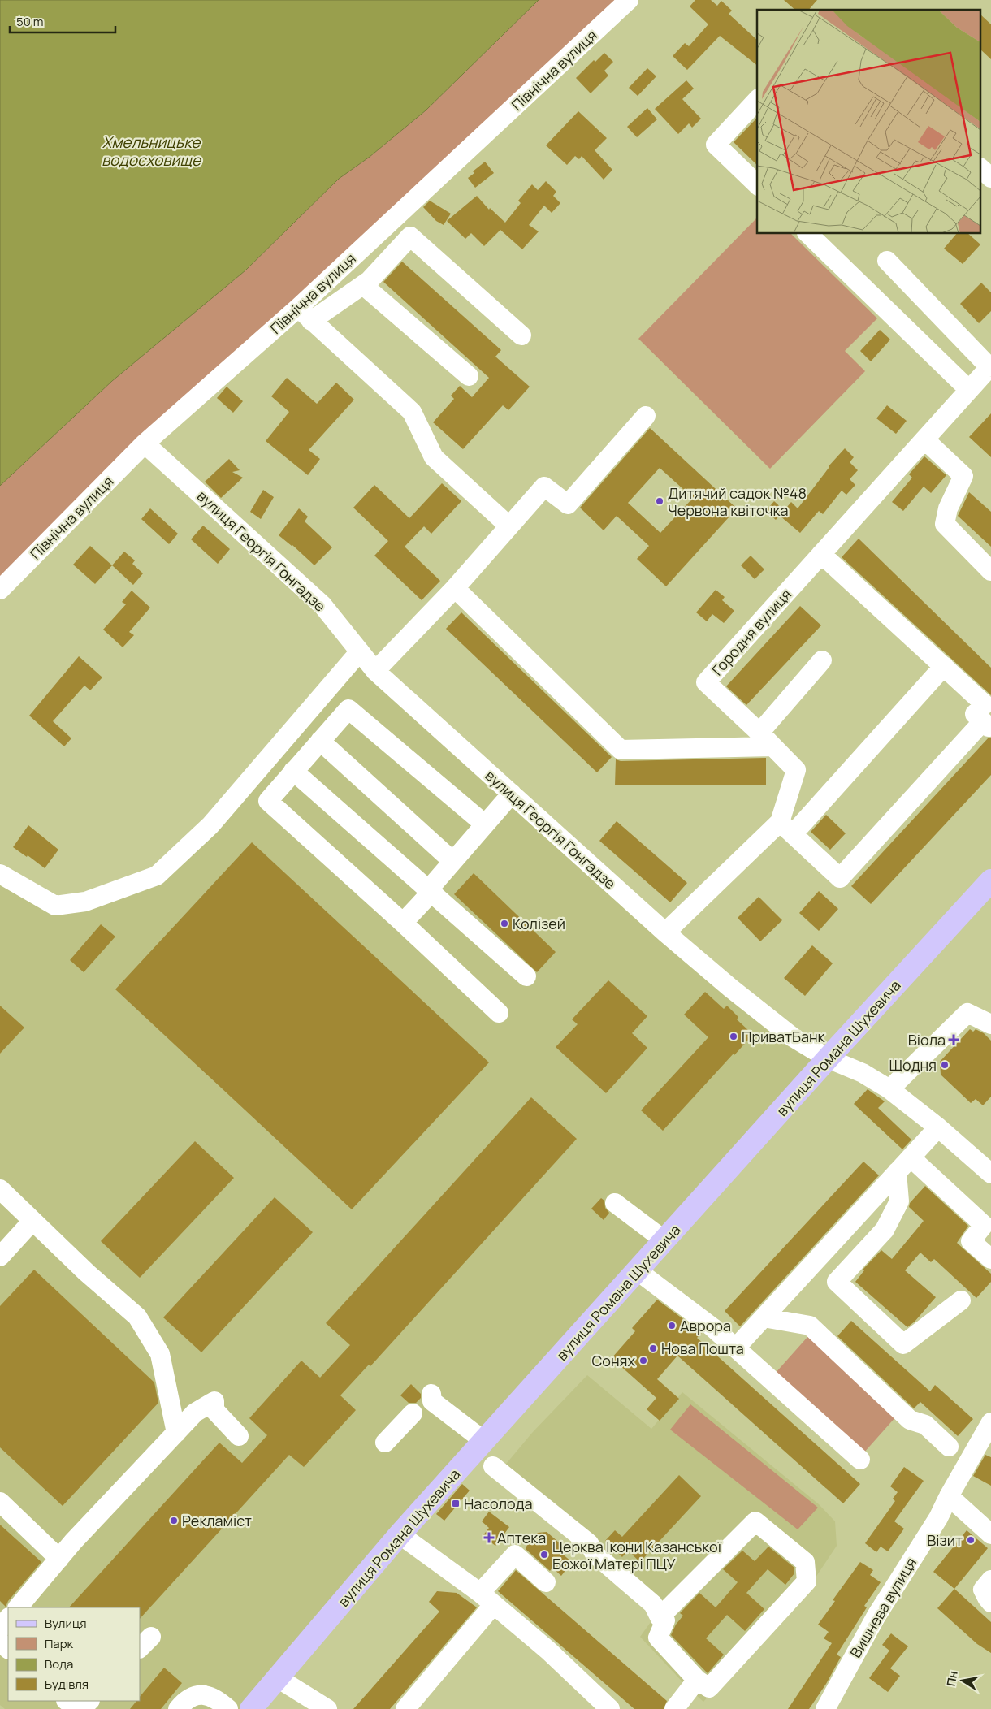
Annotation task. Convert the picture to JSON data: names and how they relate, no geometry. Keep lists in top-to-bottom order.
{
  "streets": {
    "main road": ["вулиця Романа Шухевича"],
    "street": [
      "Північна вулиця",
      "вулиця Георгія Гонгадзе",
      "Городня вулиця",
      "Вишнева вулиця"
    ]
  },
  "crossings": [
    ["Північна вулиця", "вулиця Георгія Гонгадзе"],
    ["вулиця Георгія Гонгадзе", "Городня вулиця"],
    ["вулиця Георгія Гонгадзе", "вулиця Романа Шухевича"]
  ],
  "water": ["Хмельницьке водосховище"],
  "places": {
    "other": [
      "Дитячий садок №48 Червона квіточка",
      "Колізей",
      "ПриватБанк",
      "Щодня",
      "Аврора",
      "Нова Пошта",
      "Сонях",
      "Рекламіст",
      "Візит",
      "Церква Ікони Казанської Божої Матері ПЦУ"
    ],
    "health": ["Віола", "Аптека"],
    "transit": ["Насолода"]
  },
  "legend": [
    "Вулиця",
    "Парк",
    "Вода",
    "Будівля"
  ],
  "scale_bar": "50 m",
  "north": "left"
}
